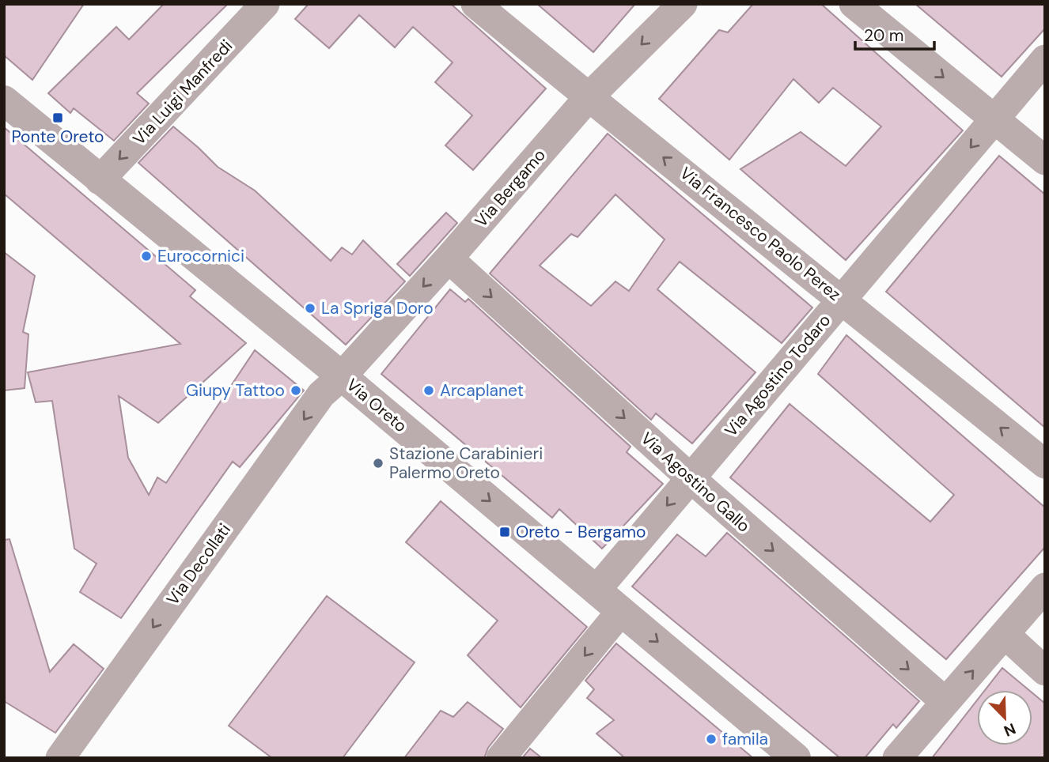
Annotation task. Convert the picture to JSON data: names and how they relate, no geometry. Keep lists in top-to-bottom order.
{
  "streets": {
    "street": [
      "Via Luigi Manfredi",
      "Via Bergamo",
      "Via Francesco Paolo Perez",
      "Via Agostino Todaro",
      "Via Oreto",
      "Via Agostino Gallo",
      "Via Decollati"
    ]
  },
  "crossings": [
    ["Via Luigi Manfredi", "Via Oreto"],
    ["Via Bergamo", "Via Francesco Paolo Perez"],
    ["Via Bergamo", "Via Oreto"],
    ["Via Bergamo", "Via Agostino Gallo"],
    ["Via Bergamo", "Via Decollati"],
    ["Via Francesco Paolo Perez", "Via Agostino Todaro"],
    ["Via Agostino Todaro", "Via Oreto"],
    ["Via Agostino Todaro", "Via Agostino Gallo"],
    ["Via Oreto", "Via Decollati"]
  ],
  "one_way": [
    "Via Luigi Manfredi",
    "Via Bergamo",
    "Via Agostino Todaro",
    "Via Oreto",
    "Via Agostino Gallo",
    "Via Decollati"
  ],
  "places": {
    "transit": ["Ponte Oreto", "Oreto - Bergamo"],
    "other": [
      "Eurocornici",
      "La Spriga Doro",
      "Giupy Tattoo",
      "Arcaplanet",
      "Stazione Carabinieri Palermo Oreto",
      "famila"
    ]
  },
  "scale_bar": "20 m",
  "north": "bottom right"
}
